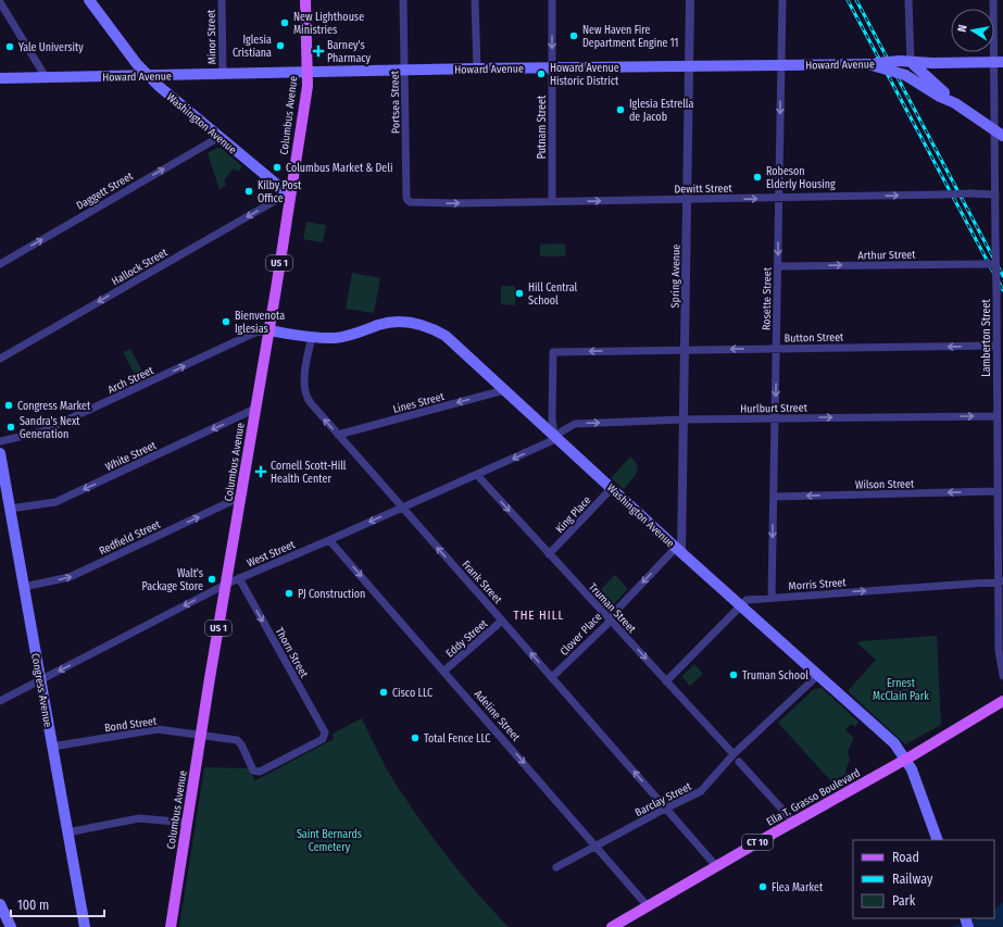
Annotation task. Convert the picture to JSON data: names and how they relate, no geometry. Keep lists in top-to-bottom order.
{
  "streets": {
    "main road": [
      "Howard Avenue",
      "Columbus Avenue",
      "Washington Avenue",
      "US 1",
      "Congress Avenue",
      "Ella T. Grasso Boulevard",
      "CT 10"
    ],
    "street": [
      "Minor Street",
      "Portsea Street",
      "Putnam Street",
      "Dewitt Street",
      "Daggett Street",
      "Arthur Street",
      "Hallock Street",
      "Spring Avenue",
      "Rosette Street",
      "Button Street",
      "Lamberton Street",
      "Arch Street",
      "Lines Street",
      "Hurlburt Street",
      "White Street",
      "Wilson Street",
      "King Place",
      "Redfield Street",
      "West Street",
      "Frank Street",
      "Morris Street",
      "Truman Street",
      "Clover Place",
      "Eddy Street",
      "Thorn Street",
      "Adeline Street",
      "Bond Street",
      "Barclay Street"
    ]
  },
  "crossings": [
    ["Minor Street", "Howard Avenue"],
    ["Howard Avenue", "Portsea Street"],
    ["Howard Avenue", "Columbus Avenue"],
    ["Howard Avenue", "Washington Avenue"],
    ["Howard Avenue", "Putnam Street"],
    ["Howard Avenue", "Spring Avenue"],
    ["Howard Avenue", "Rosette Street"],
    ["Howard Avenue", "Lamberton Street"],
    ["Portsea Street", "Dewitt Street"],
    ["Columbus Avenue", "Washington Avenue"],
    ["Columbus Avenue", "Hallock Street"],
    ["Columbus Avenue", "Arch Street"],
    ["Columbus Avenue", "White Street"],
    ["Columbus Avenue", "Redfield Street"],
    ["Columbus Avenue", "West Street"],
    ["Columbus Avenue", "Bond Street"],
    ["Washington Avenue", "Daggett Street"],
    ["Washington Avenue", "Hallock Street"],
    ["Washington Avenue", "Spring Avenue"],
    ["Washington Avenue", "Button Street"],
    ["Washington Avenue", "Arch Street"],
    ["Washington Avenue", "Lines Street"],
    ["Washington Avenue", "Hurlburt Street"],
    ["Washington Avenue", "King Place"],
    ["Washington Avenue", "West Street"],
    ["Washington Avenue", "Frank Street"],
    ["Washington Avenue", "Morris Street"],
    ["Washington Avenue", "Clover Place"],
    ["Washington Avenue", "Ella T. Grasso Boulevard"],
    ["Washington Avenue", "Barclay Street"],
    ["Putnam Street", "Dewitt Street"],
    ["Dewitt Street", "Spring Avenue"],
    ["Dewitt Street", "Rosette Street"],
    ["Dewitt Street", "Lamberton Street"],
    ["Arthur Street", "Rosette Street"],
    ["Arthur Street", "Lamberton Street"],
    ["Spring Avenue", "Button Street"],
    ["Spring Avenue", "Hurlburt Street"],
    ["Spring Avenue", "Clover Place"],
    ["Rosette Street", "Button Street"],
    ["Rosette Street", "Hurlburt Street"],
    ["Rosette Street", "Wilson Street"],
    ["Rosette Street", "Morris Street"],
    ["Button Street", "Lamberton Street"],
    ["Button Street", "Hurlburt Street"],
    ["Button Street", "West Street"],
    ["Lamberton Street", "Hurlburt Street"],
    ["Lamberton Street", "Wilson Street"],
    ["Lamberton Street", "Morris Street"],
    ["Lines Street", "Frank Street"],
    ["Hurlburt Street", "West Street"],
    ["White Street", "Congress Avenue"],
    ["King Place", "Truman Street"],
    ["Redfield Street", "Congress Avenue"],
    ["West Street", "Frank Street"],
    ["West Street", "Truman Street"],
    ["West Street", "Thorn Street"],
    ["West Street", "Congress Avenue"],
    ["West Street", "Adeline Street"],
    ["Frank Street", "Clover Place"],
    ["Frank Street", "Eddy Street"],
    ["Frank Street", "Ella T. Grasso Boulevard"],
    ["Frank Street", "Barclay Street"],
    ["Truman Street", "Clover Place"],
    ["Truman Street", "Barclay Street"],
    ["Eddy Street", "Adeline Street"],
    ["Thorn Street", "Bond Street"],
    ["Congress Avenue", "Bond Street"],
    ["Adeline Street", "Ella T. Grasso Boulevard"],
    ["Adeline Street", "Barclay Street"]
  ],
  "one_way": [
    "Dewitt Street",
    "Daggett Street",
    "Arthur Street",
    "Hallock Street",
    "Rosette Street",
    "Button Street",
    "Arch Street",
    "Lines Street",
    "Hurlburt Street",
    "White Street",
    "Wilson Street",
    "Redfield Street",
    "West Street",
    "Frank Street",
    "Morris Street",
    "Truman Street",
    "Clover Place",
    "Adeline Street"
  ],
  "districts": ["THE HILL"],
  "parks": ["Ernest McClain Park", "Saint Bernards Cemetery"],
  "places": {
    "other": [
      "New Lighthouse Ministries",
      "New Haven Fire Department Engine 11",
      "Iglesia Cristiana",
      "Yale University",
      "Howard Avenue Historic District",
      "Iglesia Estrella de Jacob",
      "Columbus Market & Deli",
      "Robeson Elderly Housing",
      "Kilby Post Office",
      "Hill Central School",
      "Bienvenota Iglesias",
      "Congress Market",
      "Sandra's Next Generation",
      "Walt's Package Store",
      "PJ Construction",
      "Truman School",
      "Cisco LLC",
      "Total Fence LLC",
      "Flea Market"
    ],
    "health": ["Barney's Pharmacy", "Cornell Scott-Hill Health Center"]
  },
  "legend": ["Road", "Railway", "Park"],
  "scale_bar": "100 m",
  "north": "left"
}
